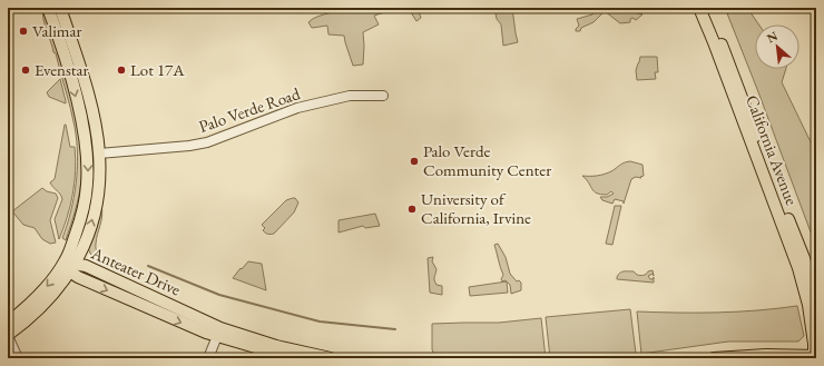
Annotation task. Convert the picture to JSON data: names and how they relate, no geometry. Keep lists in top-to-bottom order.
{
  "streets": {
    "main road": ["California Avenue", "Anteater Drive"],
    "street": ["Palo Verde Road"]
  },
  "places": [
    "Valimar",
    "Evenstar",
    "Lot 17A",
    "Palo Verde Community Center",
    "University of California, Irvine"
  ],
  "north": "top left"
}
